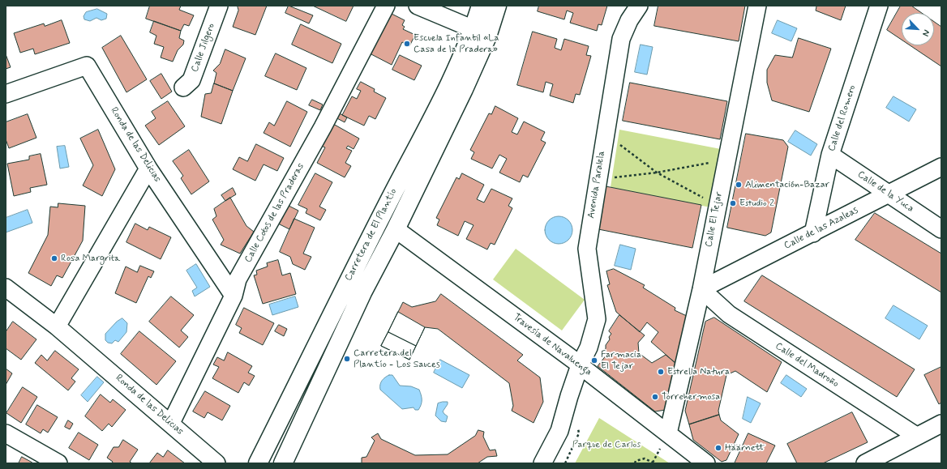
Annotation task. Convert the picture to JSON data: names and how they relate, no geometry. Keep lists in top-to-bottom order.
{
  "streets": {
    "street": [
      "Calle Jilgero",
      "Calle del Romero",
      "Ronda de las Delicias",
      "Avenida Paralela",
      "Calle de la Yuca",
      "Calle Cotos de las Praderas",
      "Calle El Tejar",
      "Calle de las Azaleas",
      "Carretera de El Plantío",
      "Travesía de Navaluenga",
      "Calle del Madroño"
    ]
  },
  "crossings": [
    ["Calle del Romero", "Calle de la Yuca"],
    ["Calle del Romero", "Calle de las Azaleas"],
    ["Ronda de las Delicias", "Calle Cotos de las Praderas"],
    ["Avenida Paralela", "Travesía de Navaluenga"],
    ["Calle de la Yuca", "Calle de las Azaleas"],
    ["Calle El Tejar", "Calle de las Azaleas"],
    ["Calle El Tejar", "Travesía de Navaluenga"],
    ["Calle El Tejar", "Calle del Madroño"],
    ["Calle de las Azaleas", "Calle del Madroño"],
    ["Carretera de El Plantío", "Travesía de Navaluenga"]
  ],
  "parks": ["Parque de Carlos"],
  "places": [
    "Escuela Infantil «La Casa de la Pradera»",
    "Alimentación-Bazar",
    "Estudio 2",
    "Rosa Margrita",
    "Carretera del Plantío - Los Sauces",
    "Farmacia El Tejar",
    "Estrella Natura",
    "Torrehermosa",
    "Häärnett"
  ],
  "north": "bottom right"
}
